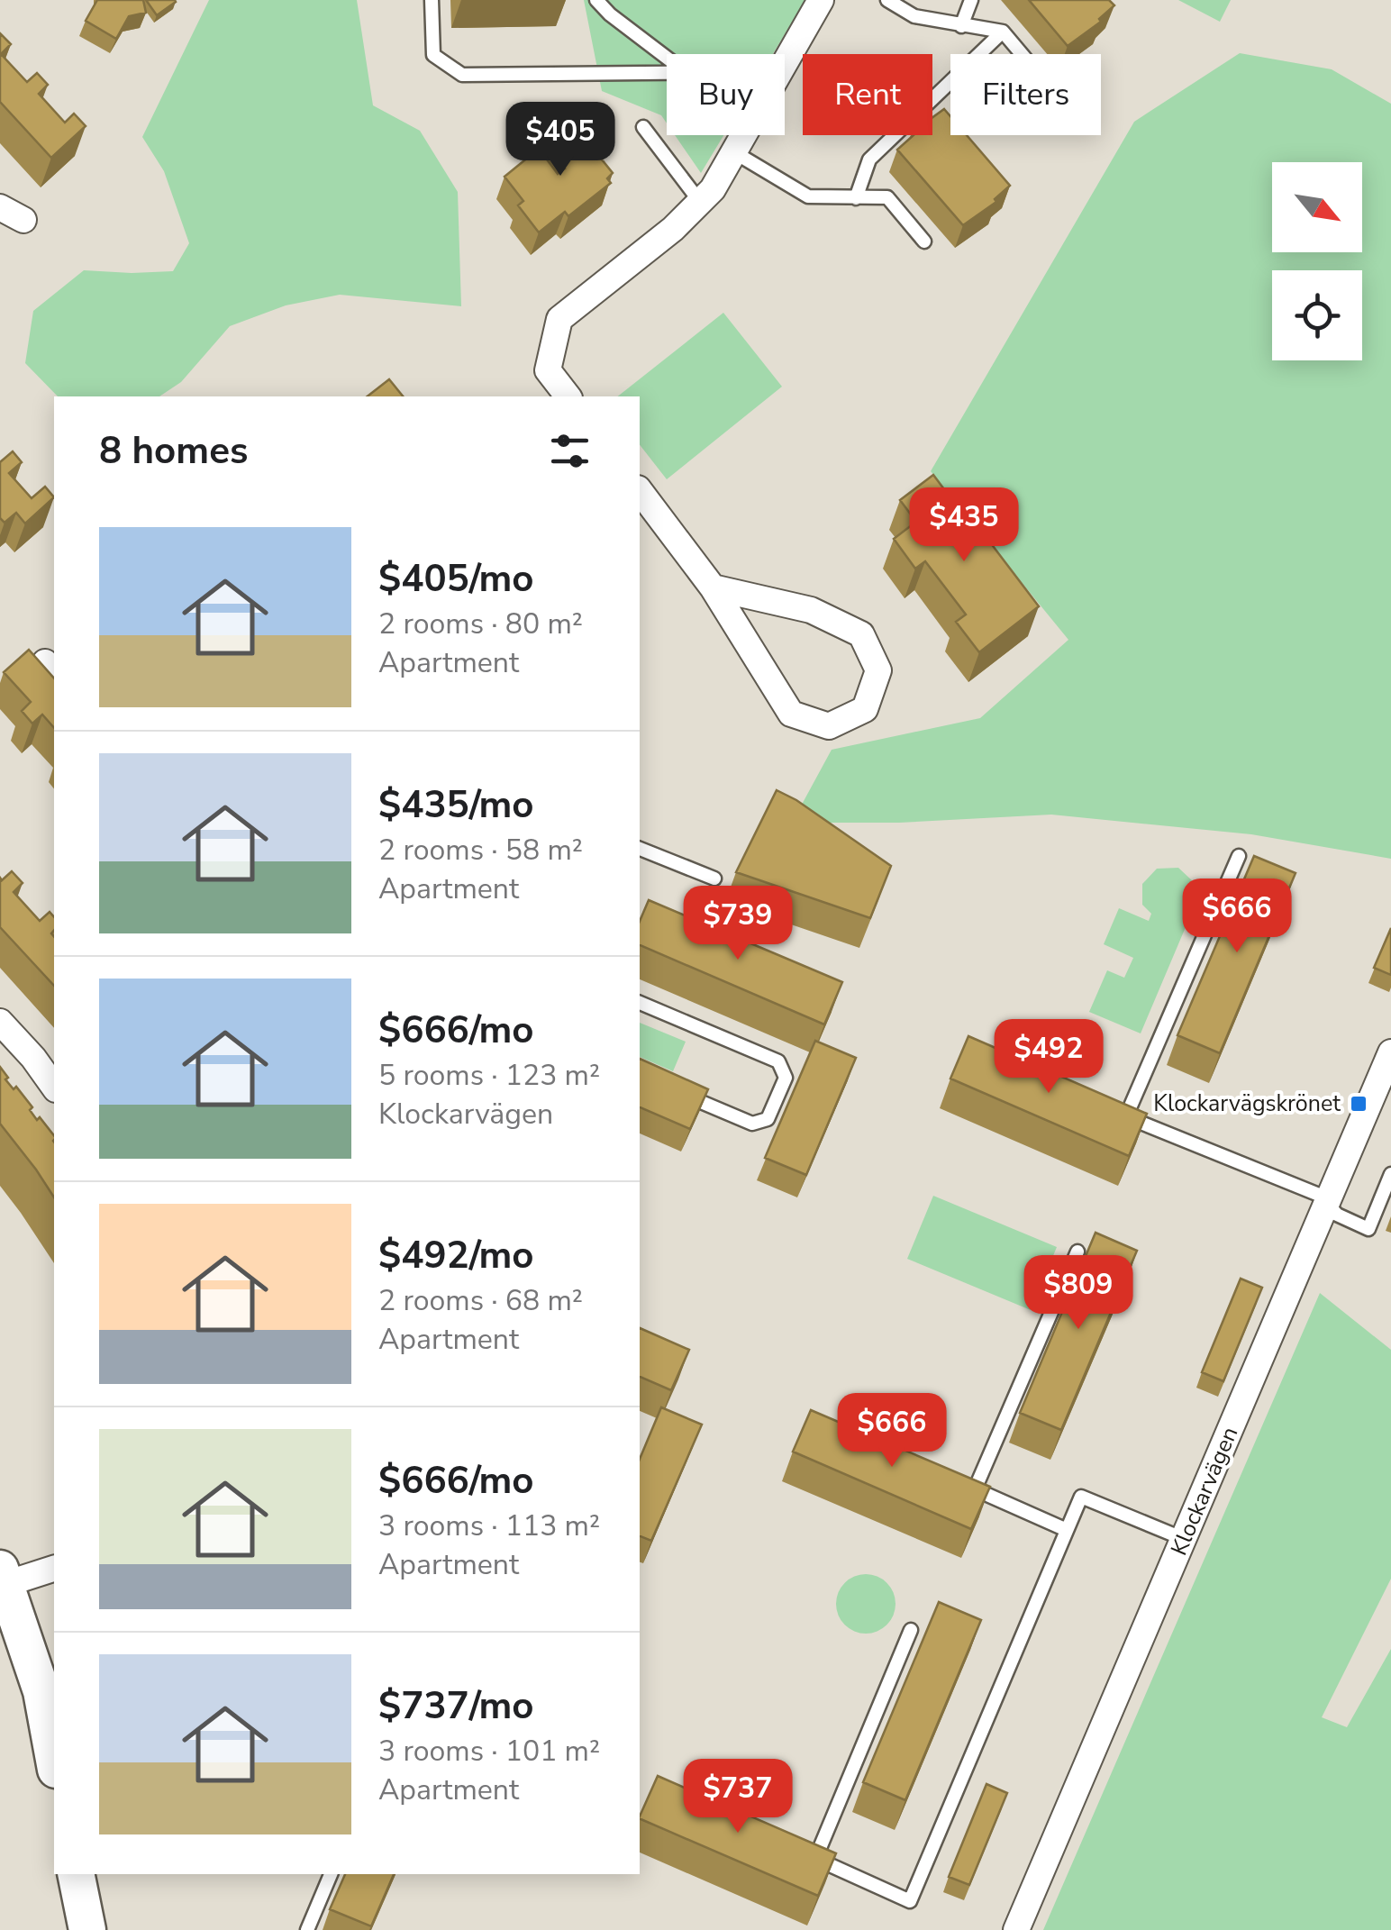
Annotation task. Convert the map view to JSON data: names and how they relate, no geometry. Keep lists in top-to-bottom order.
{
  "streets": {
    "street": ["Klockarvägen"]
  },
  "places": {
    "transit": ["Klockarvägskrönet"]
  },
  "north": "bottom right",
  "page": {
    "chip": ["Buy", "Rent", "Filters"],
    "price": [
      "$405",
      "$435",
      "$666",
      "$739",
      "$492",
      "$809",
      "$666",
      "$737"
    ],
    "heading": "8 homes",
    "list": [
      {
        "name": "$405/mo",
        "note": "2 rooms · 80 m² · Apartment"
      },
      {
        "name": "$435/mo",
        "note": "2 rooms · 58 m² · Apartment"
      },
      {
        "name": "$666/mo",
        "note": "5 rooms · 123 m² · Klockarvägen"
      },
      {
        "name": "$492/mo",
        "note": "2 rooms · 68 m² · Apartment"
      },
      {
        "name": "$666/mo",
        "note": "3 rooms · 113 m² · Apartment"
      },
      {
        "name": "$737/mo",
        "note": "3 rooms · 101 m² · Apartment"
      }
    ]
  }
}
